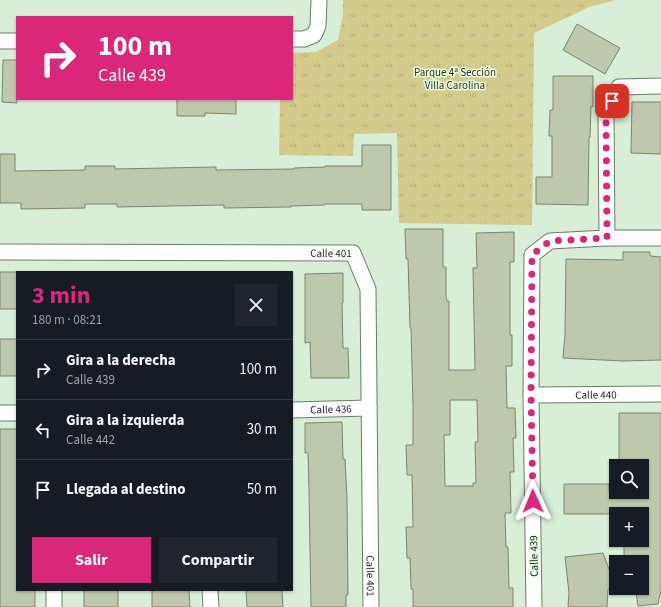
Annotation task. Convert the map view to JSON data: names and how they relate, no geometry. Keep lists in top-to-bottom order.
{
  "streets": {
    "street": [
      "Calle 401",
      "Calle 440",
      "Calle 436",
      "Calle 439"
    ]
  },
  "crossings": [
    ["Calle 401", "Calle 436"],
    ["Calle 440", "Calle 439"]
  ],
  "parks": ["Parque 4ª Sección Villa Carolina"],
  "page": {
    "turn": ["100 m", "Calle 439"],
    "heading": ["3 min", "180 m · 08:21"],
    "list": [
      {
        "name": "Gira a la derecha",
        "note": "Calle 439",
        "value": "100 m"
      },
      {
        "name": "Gira a la izquierda",
        "note": "Calle 442",
        "value": "30 m"
      },
      {
        "name": "Llegada al destino",
        "value": "50 m"
      }
    ],
    "map_buttons": ["+", "−"],
    "buttons": ["Salir", "Compartir"]
  }
}
